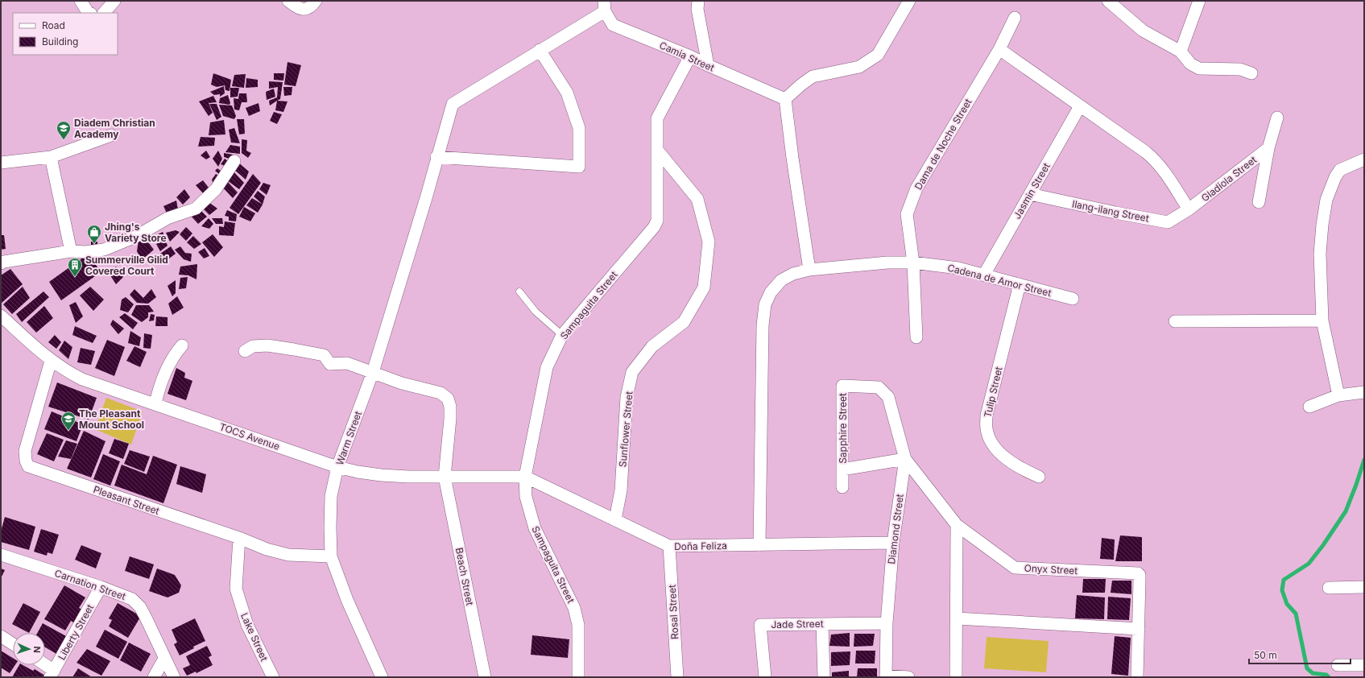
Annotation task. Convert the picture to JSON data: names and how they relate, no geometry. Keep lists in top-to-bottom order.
{
  "streets": {
    "street": [
      "Camia Street",
      "Dama de Noche Street",
      "Gladiola Street",
      "Jasmin Street",
      "Ilang-ilang Street",
      "Cadena de Amor Street",
      "Sampaguita Street",
      "Tulip Street",
      "Sapphire Street",
      "Sunflower Street",
      "TOCS Avenue",
      "Warm Street",
      "Pleasant Street",
      "Diamond Street",
      "Doña Feliza",
      "Onyx Street",
      "Beach Street",
      "Carnation Street",
      "Rosal Street",
      "Jade Street",
      "Liberty Street",
      "Lake Street"
    ]
  },
  "crossings": [
    ["Camia Street", "Sampaguita Street"],
    ["Camia Street", "Warm Street"],
    ["Dama de Noche Street", "Cadena de Amor Street"],
    ["Gladiola Street", "Ilang-ilang Street"],
    ["Jasmin Street", "Ilang-ilang Street"],
    ["Jasmin Street", "Cadena de Amor Street"],
    ["Cadena de Amor Street", "Tulip Street"],
    ["Cadena de Amor Street", "Doña Feliza"],
    ["Sampaguita Street", "Sunflower Street"],
    ["Sampaguita Street", "TOCS Avenue"],
    ["Sampaguita Street", "Doña Feliza"],
    ["Sapphire Street", "Diamond Street"],
    ["Sunflower Street", "Doña Feliza"],
    ["TOCS Avenue", "Warm Street"],
    ["TOCS Avenue", "Pleasant Street"],
    ["TOCS Avenue", "Doña Feliza"],
    ["TOCS Avenue", "Beach Street"],
    ["Warm Street", "Pleasant Street"],
    ["Warm Street", "Beach Street"],
    ["Pleasant Street", "Lake Street"],
    ["Diamond Street", "Doña Feliza"],
    ["Diamond Street", "Onyx Street"],
    ["Diamond Street", "Jade Street"],
    ["Doña Feliza", "Rosal Street"],
    ["Carnation Street", "Liberty Street"]
  ],
  "places": {
    "school or university": ["Diadem Christian Academy", "The Pleasant Mount School"],
    "shop": ["Jhing's Variety Store"],
    "building": ["Summerville Gilid Covered Court"]
  },
  "legend": ["Road", "Building"],
  "scale_bar": "50 m",
  "north": "right"
}
